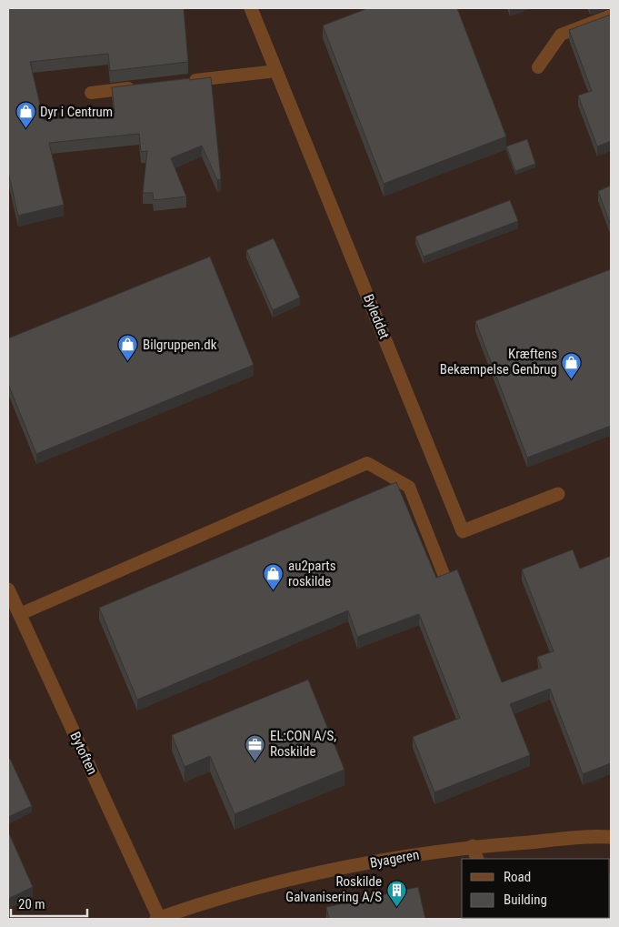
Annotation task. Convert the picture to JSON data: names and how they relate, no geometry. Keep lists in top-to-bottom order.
{
  "streets": {
    "street": ["Byleddet", "Bytoften", "Byageren"]
  },
  "crossings": [
    ["Bytoften", "Byageren"]
  ],
  "places": {
    "shop": [
      "Dyr i Centrum",
      "Bilgruppen.dk",
      "Kræftens Bekæmpelse Genbrug",
      "au2parts roskilde"
    ],
    "office": ["EL:CON A/S, Roskilde"],
    "building": ["Roskilde Galvanisering A/S"]
  },
  "legend": ["Road", "Building"],
  "scale_bar": "20 m"
}
